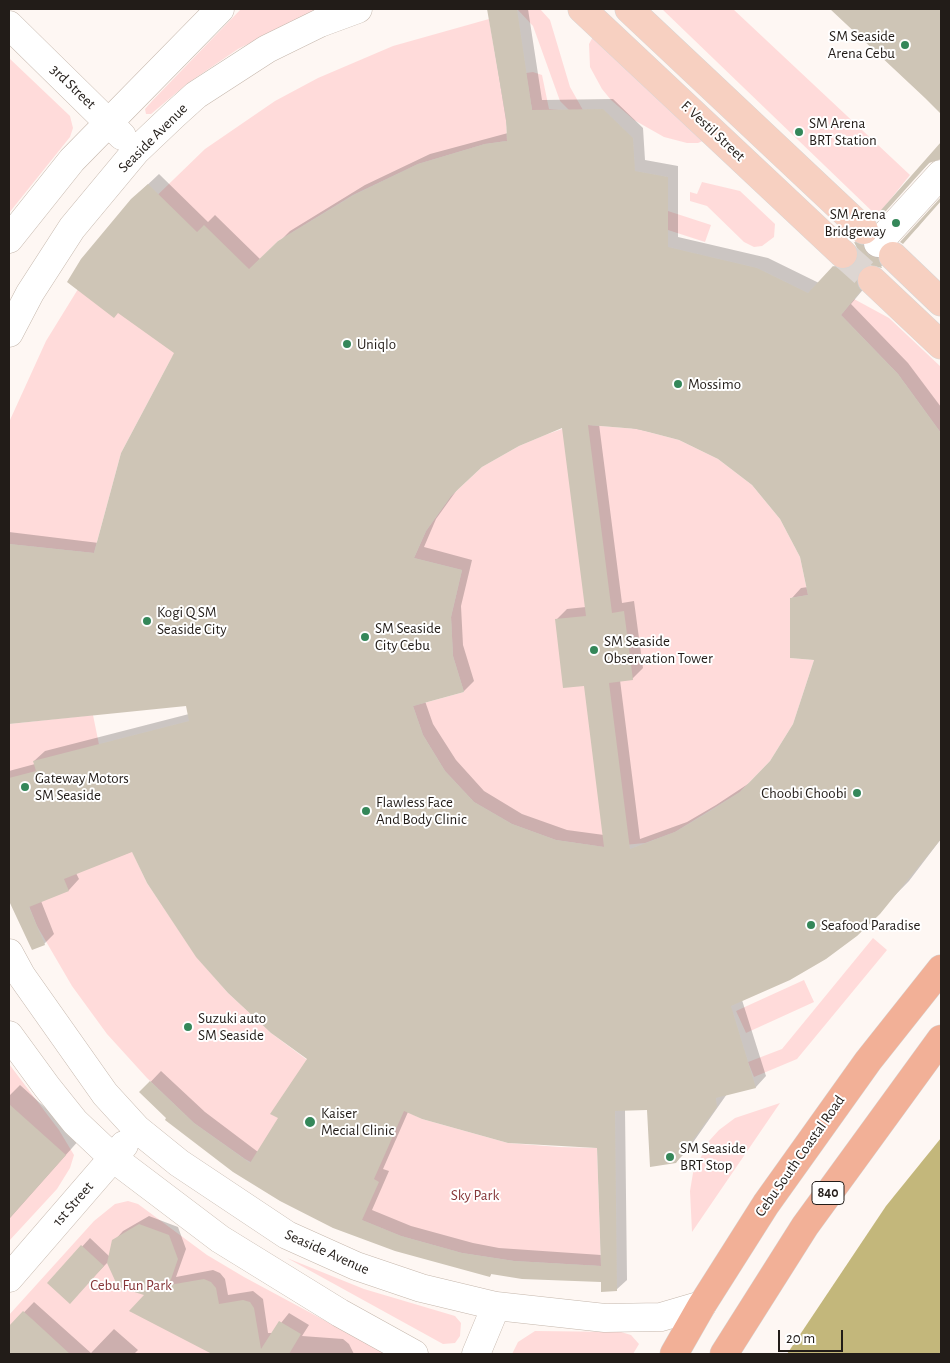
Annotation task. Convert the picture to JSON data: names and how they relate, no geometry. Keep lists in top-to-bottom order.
{
  "streets": {
    "highway": ["Cebu South Coastal Road", "840"],
    "main road": ["F. Vestil Street"],
    "street": ["3rd Street", "Seaside Avenue", "1st Street"]
  },
  "crossings": [
    ["3rd Street", "Seaside Avenue"],
    ["Seaside Avenue", "Cebu South Coastal Road"],
    ["Seaside Avenue", "1st Street"]
  ],
  "parks": ["Sky Park", "Cebu Fun Park"],
  "places": [
    "SM Seaside Arena Cebu",
    "SM Arena BRT Station",
    "SM Arena Bridgeway",
    "Uniqlo",
    "Mossimo",
    "Kogi Q SM Seaside City",
    "SM Seaside City Cebu",
    "SM Seaside Observation Tower",
    "Gateway Motors SM Seaside",
    "Choobi Choobi",
    "Flawless Face And Body Clinic",
    "Seafood Paradise",
    "Suzuki auto SM Seaside",
    "Kaiser Mecial Clinic",
    "SM Seaside BRT Stop"
  ],
  "scale_bar": "20 m"
}
